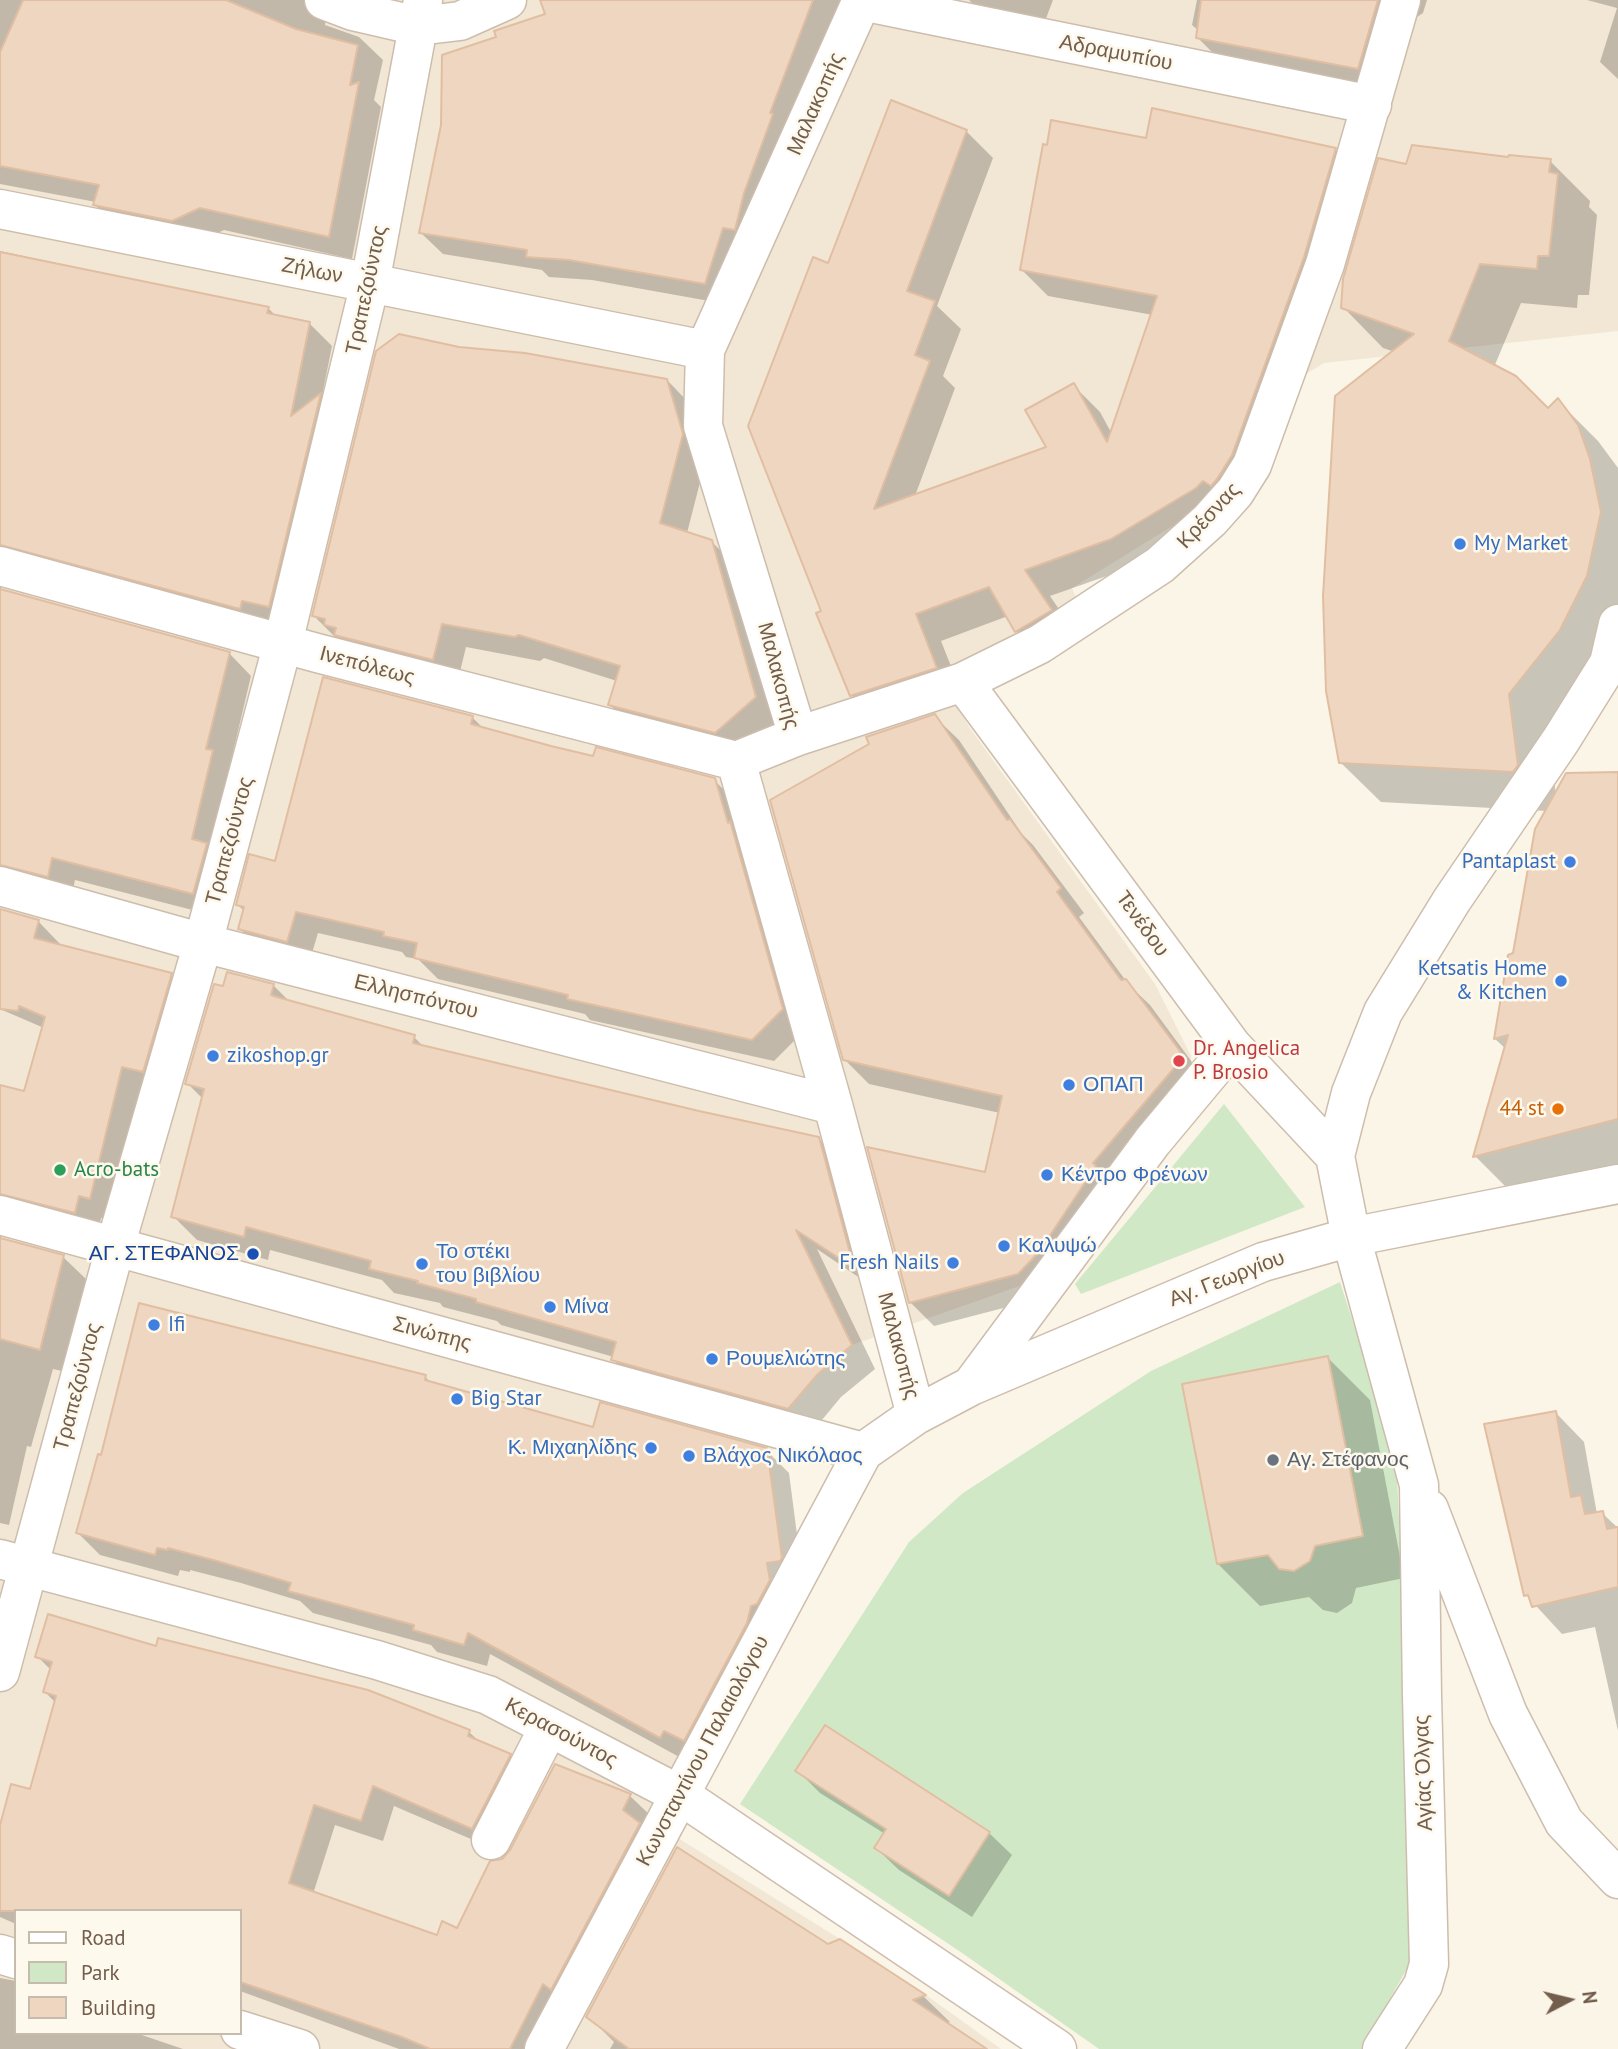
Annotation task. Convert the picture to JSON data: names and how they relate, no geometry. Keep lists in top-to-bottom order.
{
  "streets": {
    "street": [
      "Αδραμυπίου",
      "Μαλακοπής",
      "Ζήλων",
      "Τραπεζούντος",
      "Κρέσνας",
      "Ινεπόλεως",
      "Τενέδου",
      "Ελλησπόντου",
      "Αγ. Γεωργίου",
      "Σινώπης",
      "Κερασούντος",
      "Κωνσταντίνου Παλαιολόγου",
      "Αγίας Όλγας"
    ]
  },
  "crossings": [
    ["Αδραμυπίου", "Μαλακοπής"],
    ["Αδραμυπίου", "Κρέσνας"],
    ["Μαλακοπής", "Ζήλων"],
    ["Μαλακοπής", "Κρέσνας"],
    ["Μαλακοπής", "Ινεπόλεως"],
    ["Μαλακοπής", "Ελλησπόντου"],
    ["Μαλακοπής", "Αγ. Γεωργίου"],
    ["Ζήλων", "Τραπεζούντος"],
    ["Τραπεζούντος", "Ινεπόλεως"],
    ["Τραπεζούντος", "Ελλησπόντου"],
    ["Τραπεζούντος", "Σινώπης"],
    ["Τραπεζούντος", "Κερασούντος"],
    ["Κρέσνας", "Τενέδου"],
    ["Τενέδου", "Αγίας Όλγας"],
    ["Αγ. Γεωργίου", "Σινώπης"],
    ["Αγ. Γεωργίου", "Κωνσταντίνου Παλαιολόγου"],
    ["Αγ. Γεωργίου", "Αγίας Όλγας"],
    ["Σινώπης", "Κωνσταντίνου Παλαιολόγου"],
    ["Κερασούντος", "Κωνσταντίνου Παλαιολόγου"]
  ],
  "places": [
    "My Market",
    "Pantaplast",
    "Ketsatis Home & Kitchen",
    "zikoshop.gr",
    "Dr. Angelica P. Brosio",
    "ΟΠΑΠ",
    "44 st",
    "Acro-bats",
    "Κέντρο Φρένων",
    "Καλυψώ",
    "ΑΓ. ΣΤΕΦΑΝΟΣ",
    "Fresh Nails",
    "Το στέκι του βιβλίου",
    "Μίνα",
    "Ifi",
    "Ρουμελιώτης",
    "Big Star",
    "Κ. Μιχαηλίδης",
    "Βλάχος Νικόλαος",
    "Αγ. Στέφανος"
  ],
  "legend": ["Road", "Park", "Building"],
  "north": "right"
}
